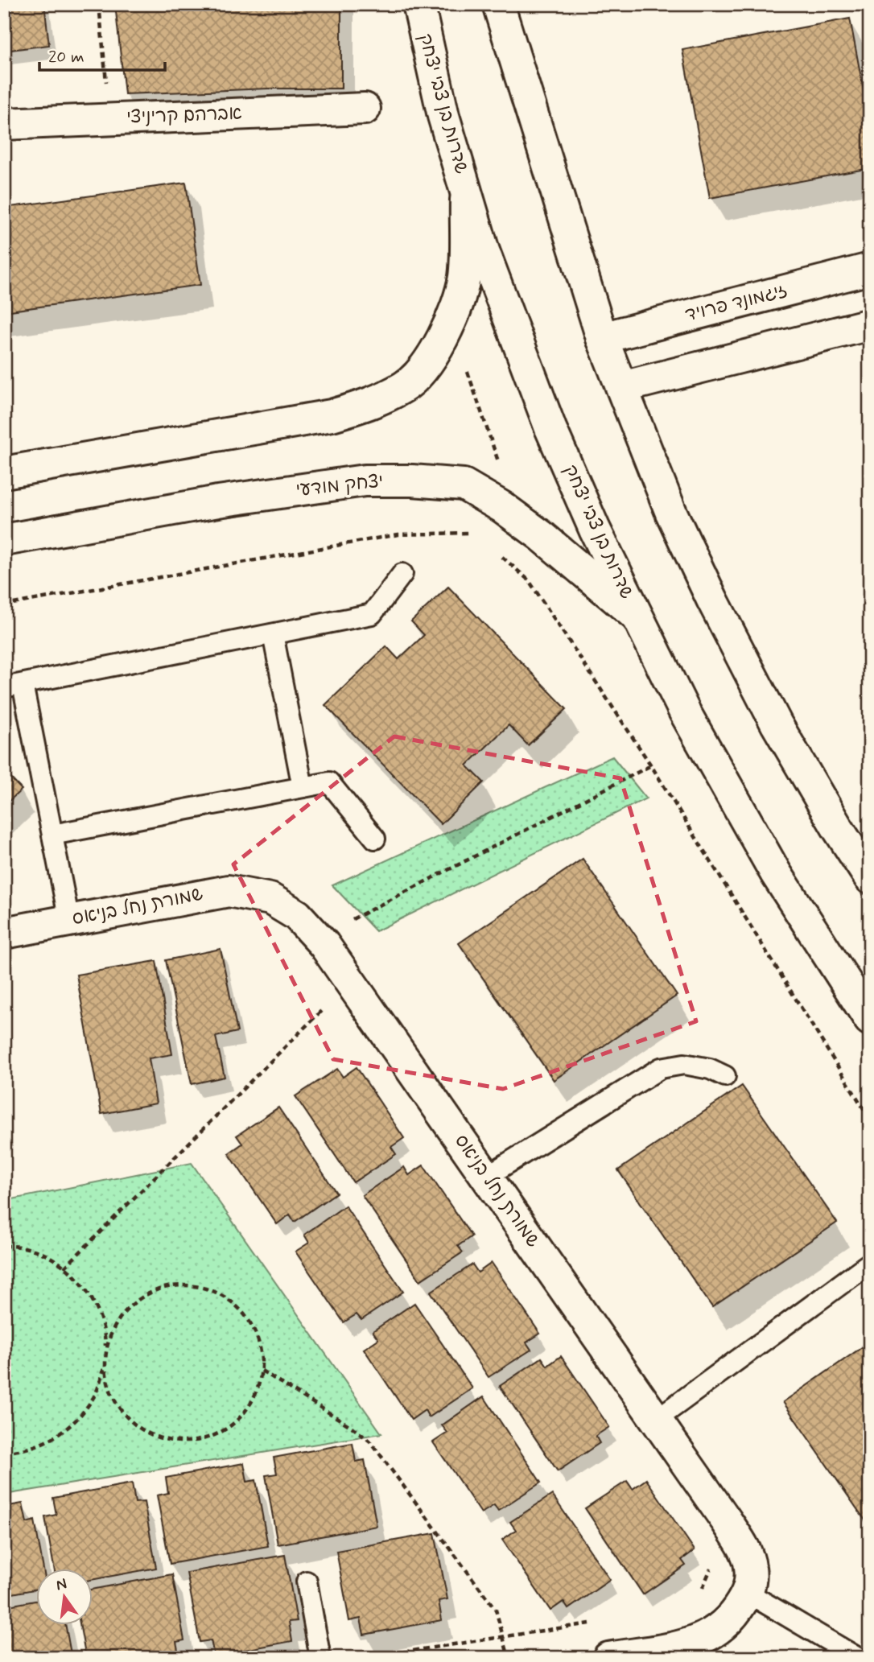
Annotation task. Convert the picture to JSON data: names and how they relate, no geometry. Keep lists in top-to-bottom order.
{
  "streets": {
    "street": [
      "שדרות בן צבי יצחק",
      "אברהם קריניצי",
      "זיגמונד פרויד",
      "יצחק מודעי",
      "שמורת נחל בניאס"
    ]
  },
  "crossings": [
    ["שדרות בן צבי יצחק", "יצחק מודעי"]
  ],
  "scale_bar": "20 m",
  "north": "top"
}
